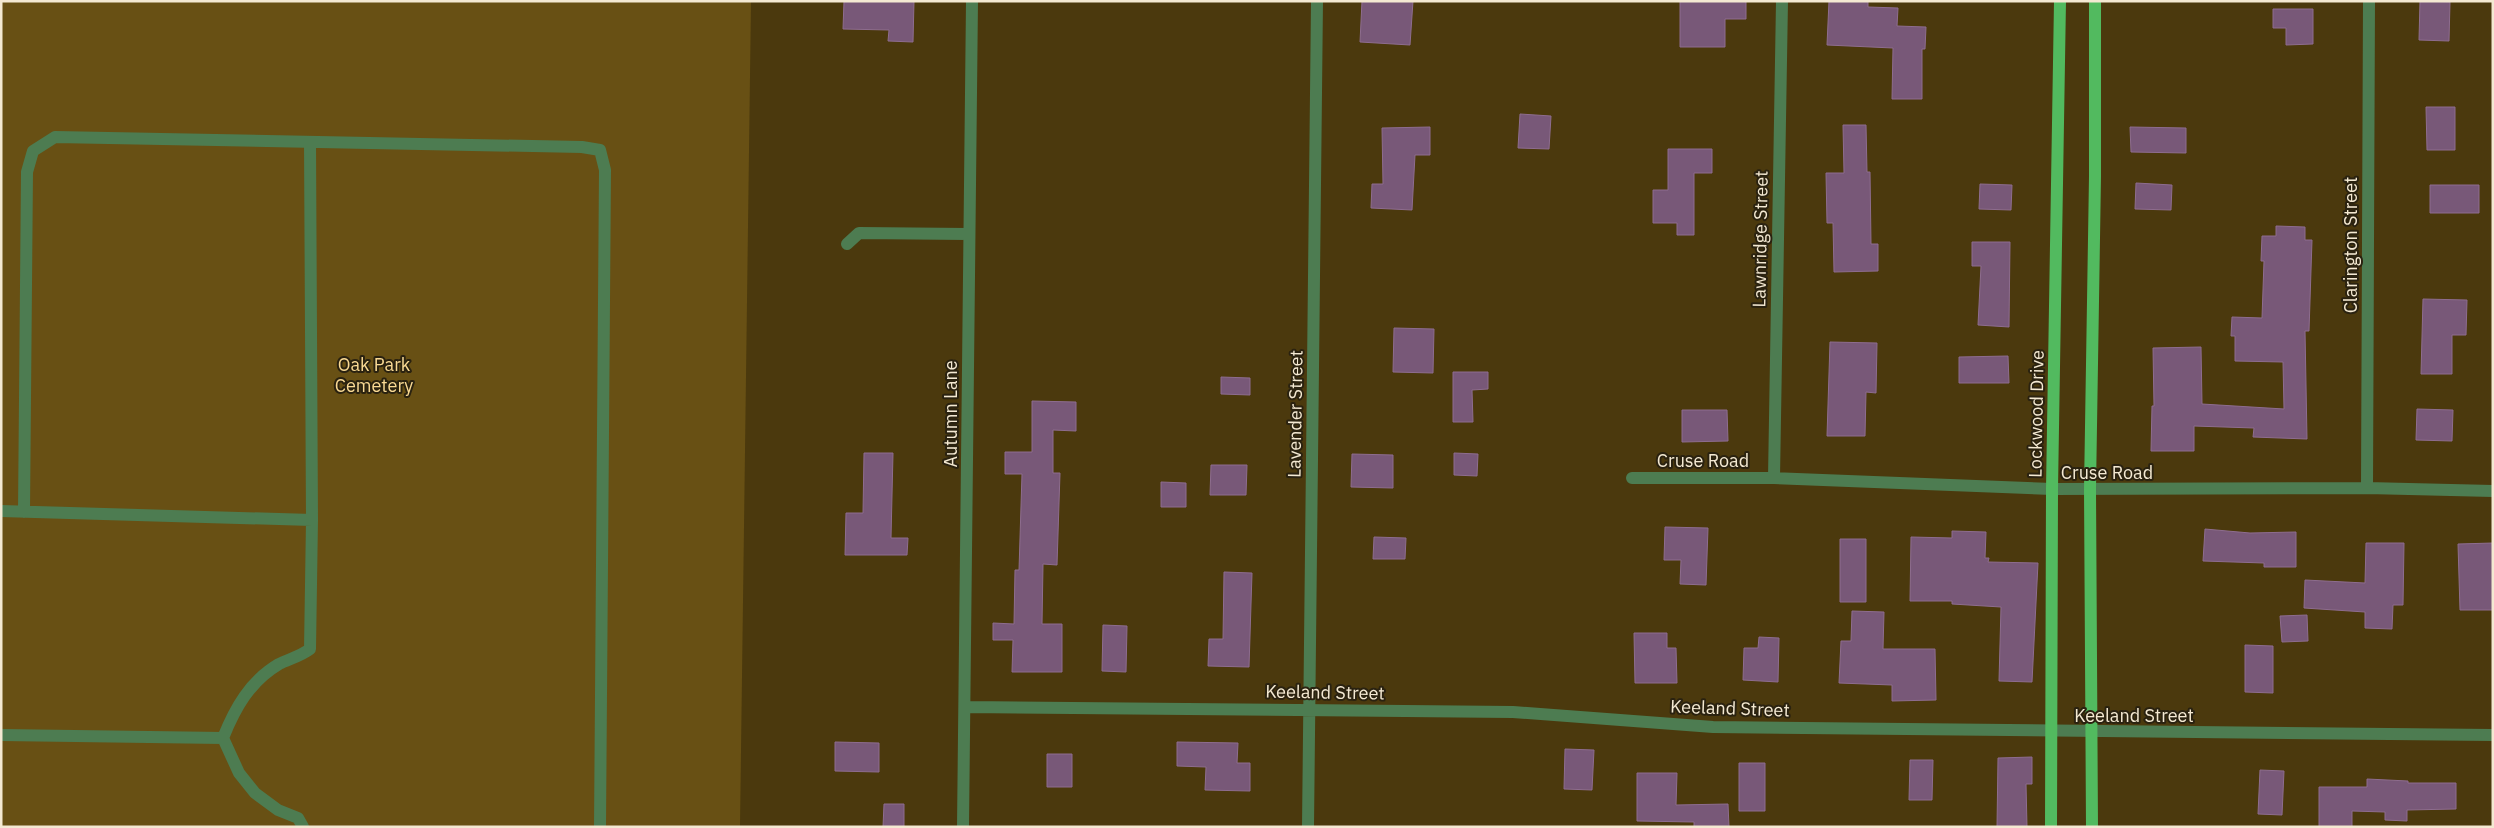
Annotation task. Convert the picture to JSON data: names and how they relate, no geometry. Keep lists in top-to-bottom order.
{
  "streets": {
    "main road": ["Lockwood Drive"],
    "street": [
      "Lawnridge Street",
      "Clarington Street",
      "Autumn Lane",
      "Lavender Street",
      "Cruse Road",
      "Keeland Street"
    ]
  },
  "crossings": [
    ["Lawnridge Street", "Cruse Road"],
    ["Clarington Street", "Cruse Road"],
    ["Autumn Lane", "Keeland Street"],
    ["Lavender Street", "Keeland Street"],
    ["Lockwood Drive", "Cruse Road"],
    ["Lockwood Drive", "Keeland Street"]
  ],
  "parks": ["Oak Park Cemetery"]
}
